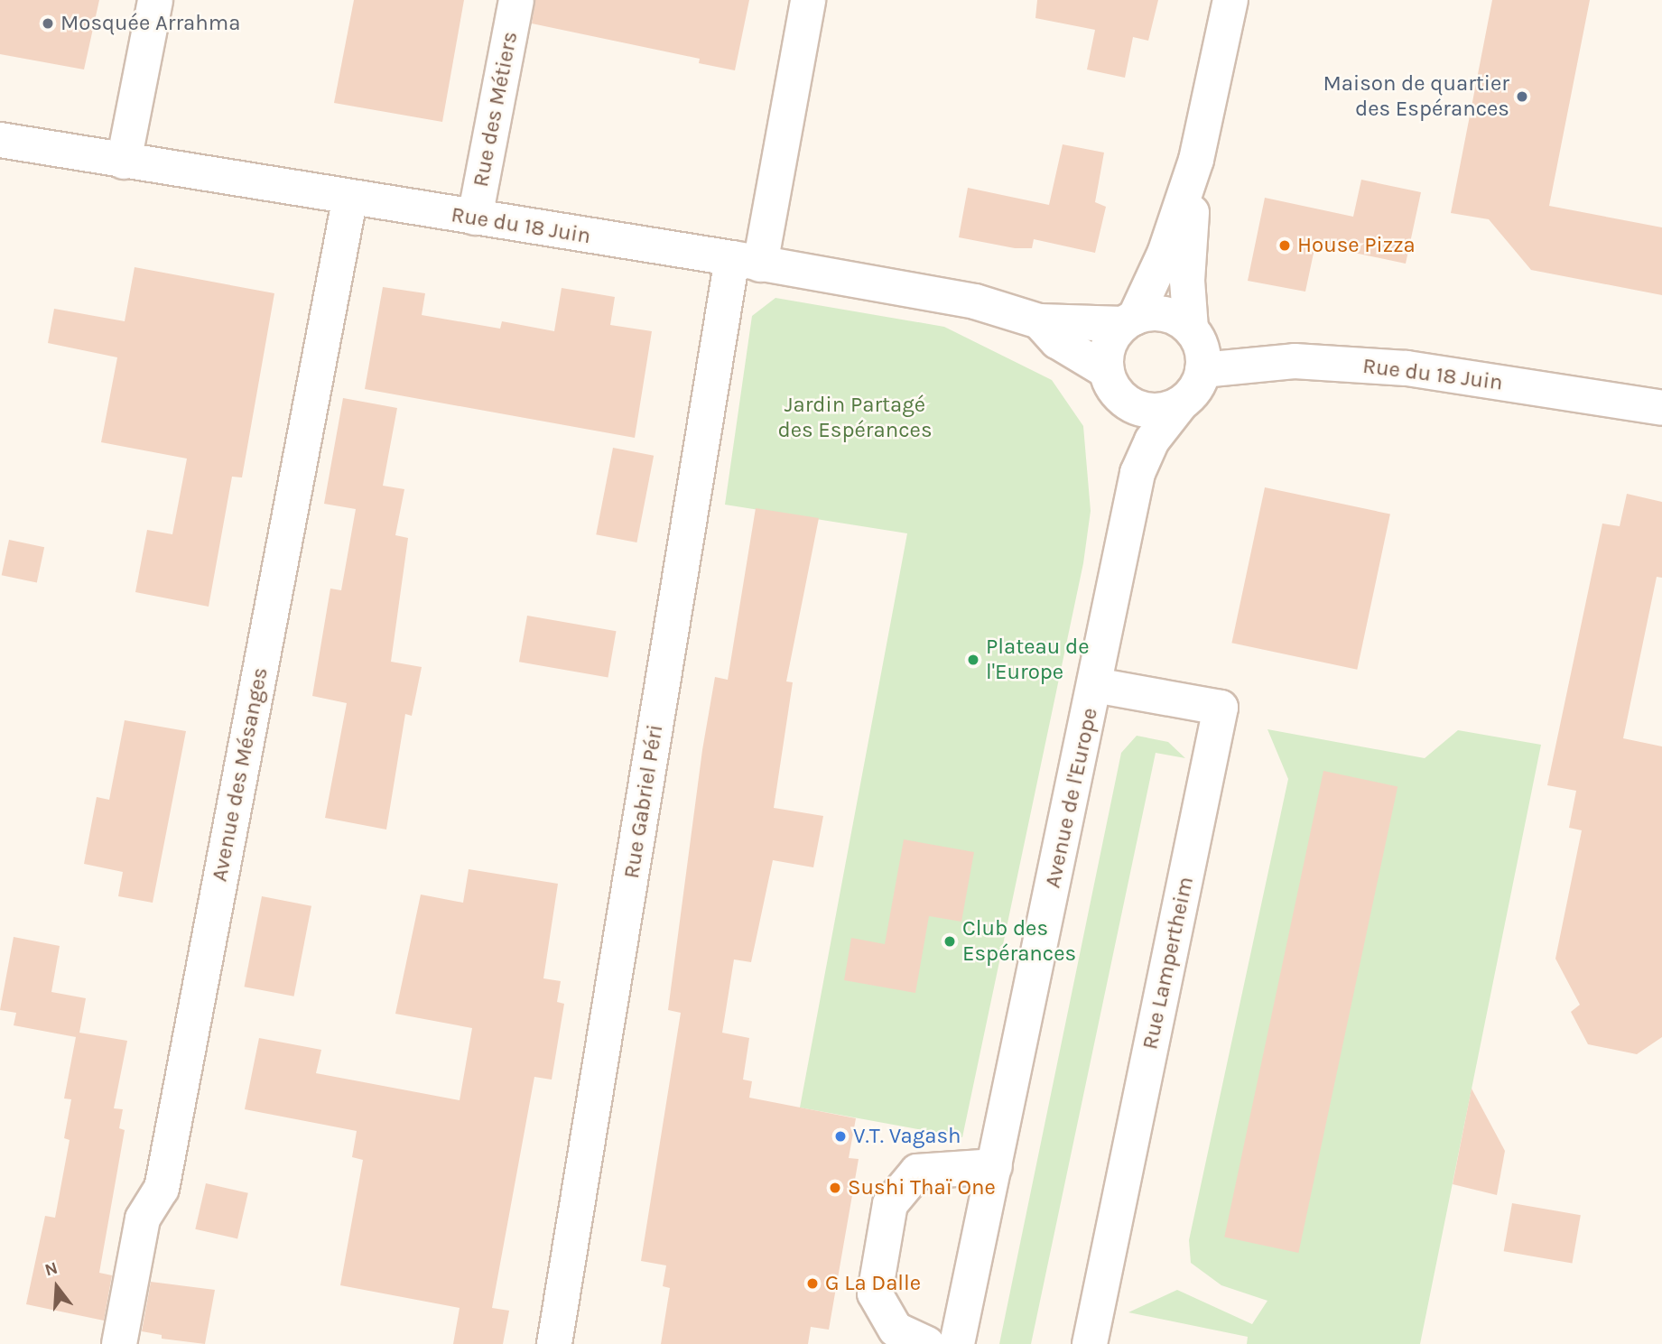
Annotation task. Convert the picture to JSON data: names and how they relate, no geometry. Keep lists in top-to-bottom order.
{
  "streets": {
    "street": [
      "Rue des Métiers",
      "Rue du 18 Juin",
      "Avenue des Mésanges",
      "Avenue de l'Europe",
      "Rue Gabriel Péri",
      "Rue Lampertheim"
    ]
  },
  "crossings": [
    ["Rue des Métiers", "Rue du 18 Juin"],
    ["Rue du 18 Juin", "Avenue des Mésanges"],
    ["Rue du 18 Juin", "Avenue de l'Europe"],
    ["Rue du 18 Juin", "Rue Gabriel Péri"],
    ["Avenue de l'Europe", "Rue Lampertheim"]
  ],
  "parks": ["Jardin Partagé des Espérances"],
  "places": [
    "Mosquée Arrahma",
    "Maison de quartier des Espérances",
    "House Pizza",
    "Plateau de l'Europe",
    "Club des Espérances",
    "V.T. Vagash",
    "Sushi Thaï One",
    "G La Dalle"
  ],
  "north": "top"
}
